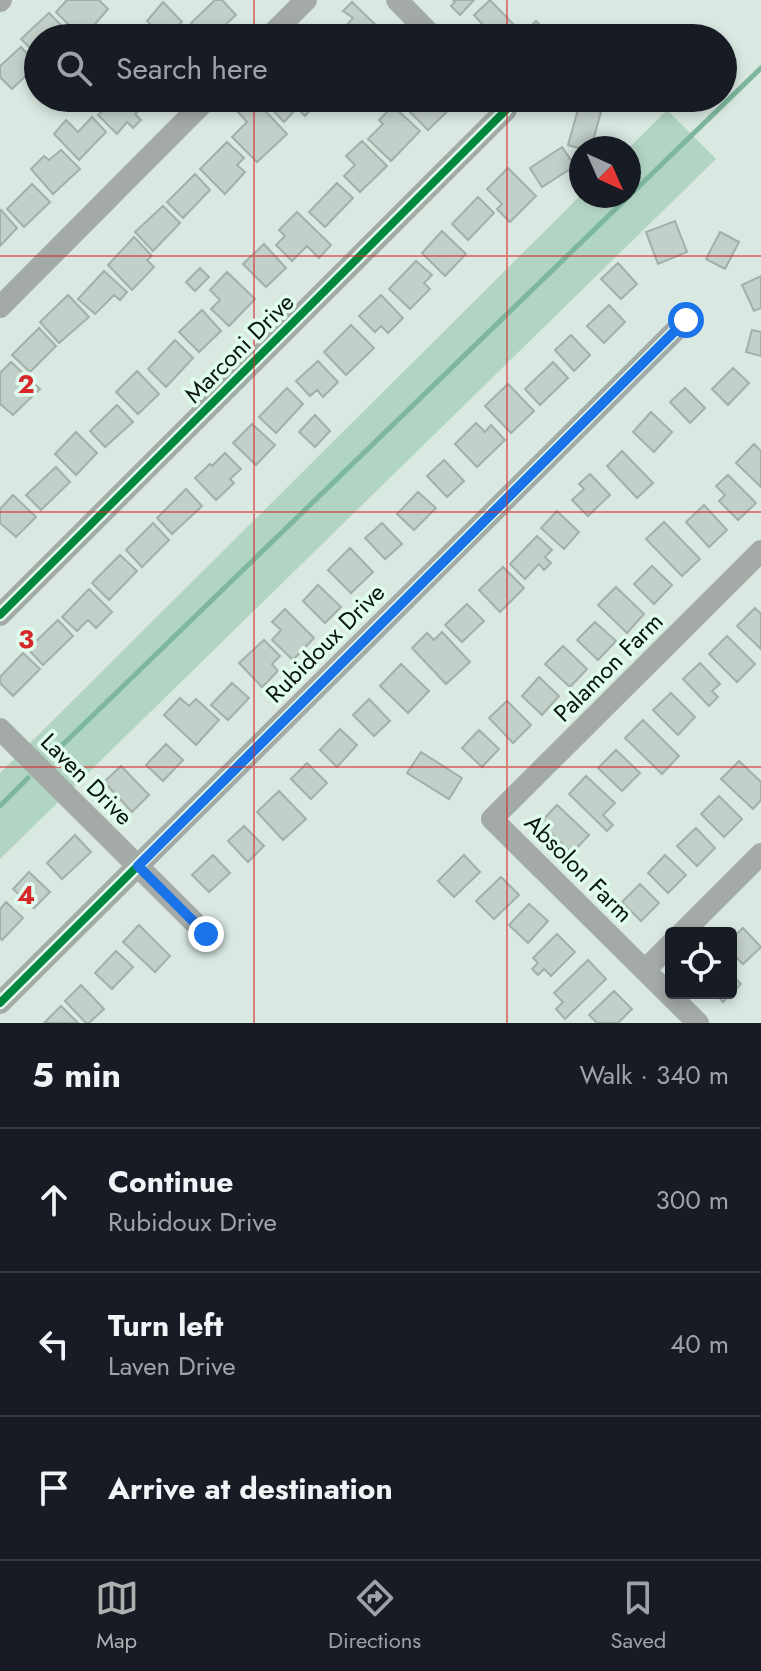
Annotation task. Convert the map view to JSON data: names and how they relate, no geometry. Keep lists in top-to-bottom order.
{
  "streets": {
    "street": [
      "Marconi Drive",
      "Rubidoux Drive",
      "Palamon Farm",
      "Laven Drive",
      "Absolon Farm"
    ]
  },
  "crossings": [
    ["Rubidoux Drive", "Laven Drive"],
    ["Palamon Farm", "Absolon Farm"]
  ],
  "north": "bottom right",
  "page": {
    "search": "Search here",
    "heading": ["5 min", "Walk · 340 m"],
    "list": [
      ["Continue", "Rubidoux Drive", "300 m"],
      ["Turn left", "Laven Drive", "40 m"],
      "Arrive at destination"
    ],
    "nav": ["Map", "Directions", "Saved"]
  },
  "grid": {
    "rows": ["2", "3", "4"]
  }
}
